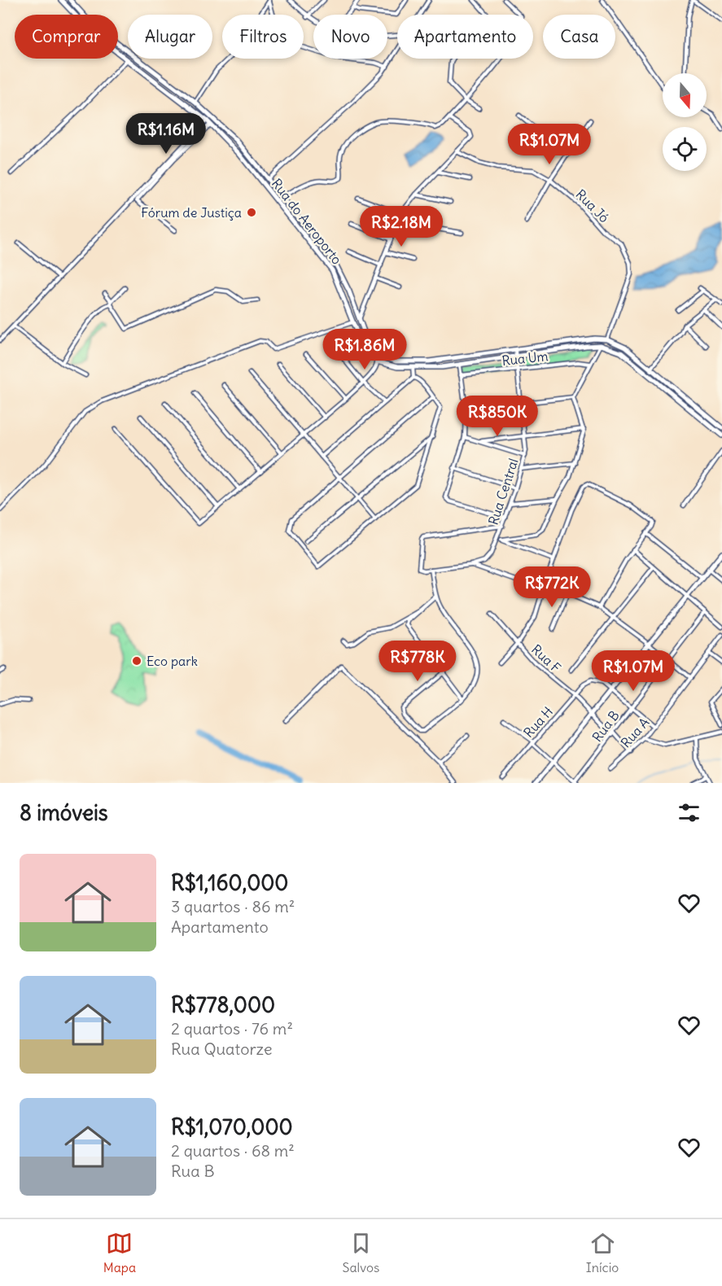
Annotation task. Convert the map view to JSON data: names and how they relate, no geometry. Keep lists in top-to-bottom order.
{
  "streets": {
    "main road": ["Rua do Aeroporto"],
    "street": [
      "Rua Jó",
      "Rua Um",
      "Rua Central",
      "Rua F",
      "Rua H",
      "Rua B",
      "Rua A"
    ]
  },
  "crossings": [
    ["Rua Jó", "Rua do Aeroporto"],
    ["Rua do Aeroporto", "Rua Central"],
    ["Rua Um", "Rua Central"],
    ["Rua F", "Rua H"],
    ["Rua F", "Rua B"],
    ["Rua F", "Rua A"]
  ],
  "places": ["Fórum de Justiça", "Eco park"],
  "north": "bottom",
  "page": {
    "chip": [
      "Comprar",
      "Alugar",
      "Filtros",
      "Novo",
      "Apartamento",
      "Casa"
    ],
    "price": [
      "R$1.16M",
      "R$1.07M",
      "R$2.18M",
      "R$1.86M",
      "R$850K",
      "R$772K",
      "R$778K",
      "R$1.07M"
    ],
    "heading": "8 imóveis",
    "list": [
      {
        "name": "R$1,160,000",
        "note": "3 quartos · 86 m² · Apartamento"
      },
      {
        "name": "R$778,000",
        "note": "2 quartos · 76 m² · Rua Quatorze"
      },
      {
        "name": "R$1,070,000",
        "note": "2 quartos · 68 m² · Rua B"
      }
    ],
    "tabs": ["Mapa", "Salvos", "Início"]
  }
}
